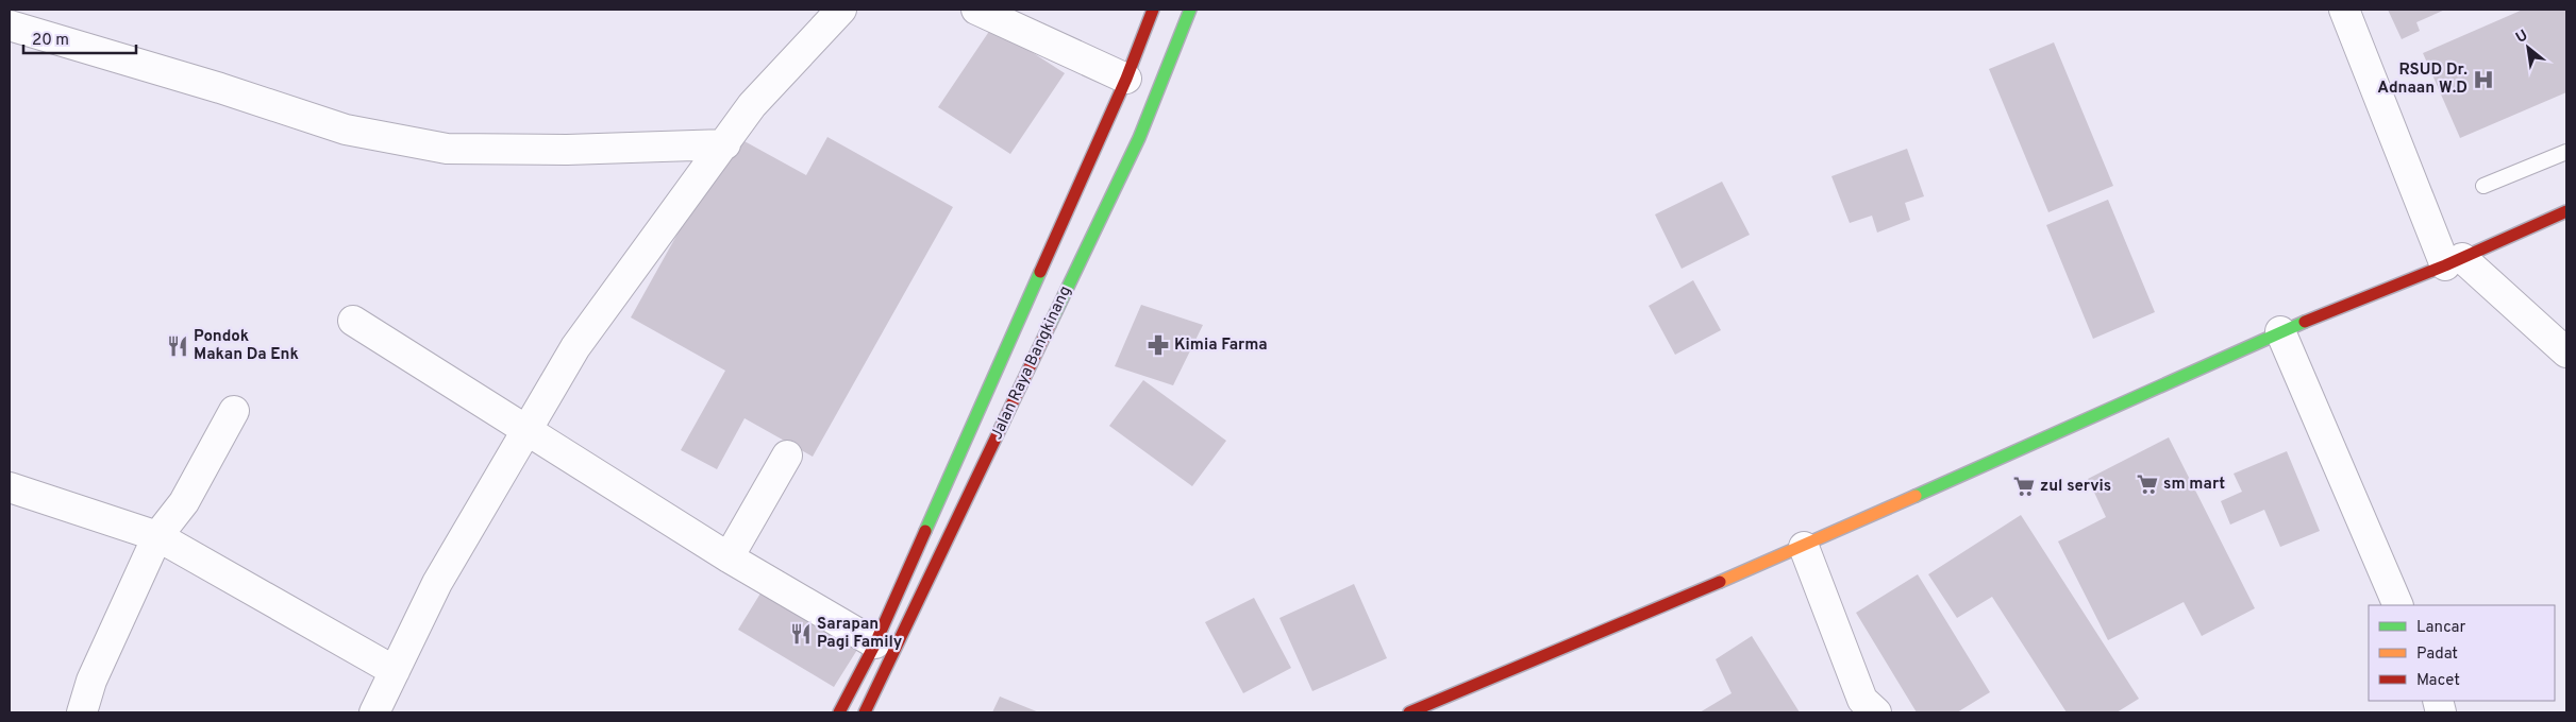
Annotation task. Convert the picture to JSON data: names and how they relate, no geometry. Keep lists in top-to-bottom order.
{
  "streets": {
    "main road": ["Jalan Raya Bangkinang"]
  },
  "places": {
    "hospital": ["RSUD Dr. Adnaan W.D"],
    "pharmacy": ["Kimia Farma"],
    "restaurant": ["Pondok Makan Da Enk", "Sarapan Pagi Family"],
    "supermarket": ["sm mart", "zul servis"]
  },
  "legend": ["Lancar", "Padat", "Macet"],
  "scale_bar": "20 m",
  "north": "top left"
}
